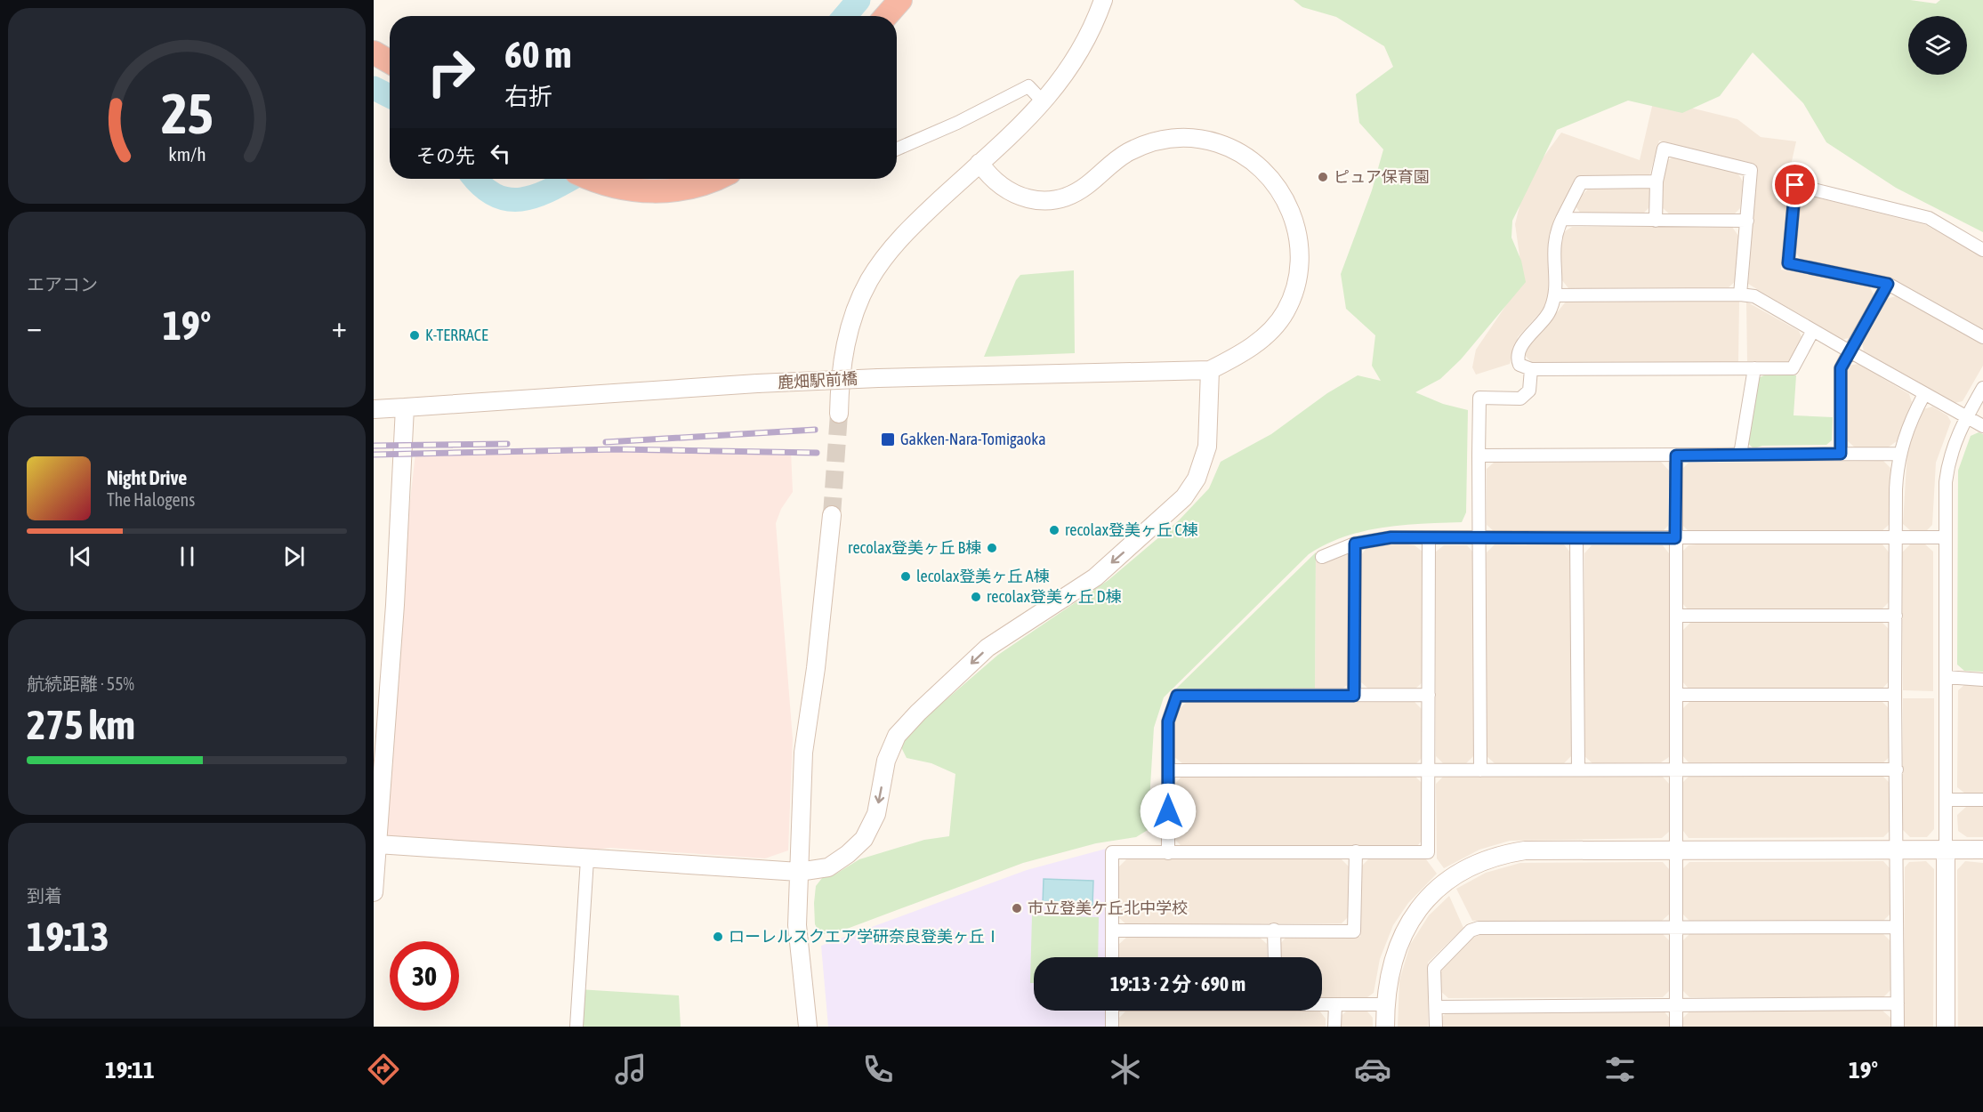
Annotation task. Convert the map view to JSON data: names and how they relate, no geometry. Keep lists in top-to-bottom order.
{
  "streets": {
    "street": ["鹿畑駅前橋"]
  },
  "places": {
    "other": [
      "ピュア保育園",
      "K-TERRACE",
      "recolax登美ヶ丘 C棟",
      "recolax登美ヶ丘 B棟",
      "lecolax登美ヶ丘 A棟",
      "recolax登美ヶ丘 D棟",
      "市立登美ケ丘北中学校",
      "ローレルスクエア学研奈良登美ヶ丘Ⅰ"
    ],
    "transit": ["Gakken-Nara-Tomigaoka"]
  },
  "page": {
    "turn": ["60 m", "右折"],
    "then": "その先",
    "tile": [
      "エアコン",
      ["航続距離 · 55%", "275 km"],
      ["到着", "19:13"]
    ],
    "heat": ["−", "19°", "+"],
    "song": ["Night Drive", "The Halogens"],
    "limit": "30",
    "trip": "19:13 · 2 分 · 690 m",
    "tabs": ["19:11", "19°"],
    "gauge": ["25", "km/h"]
  }
}
